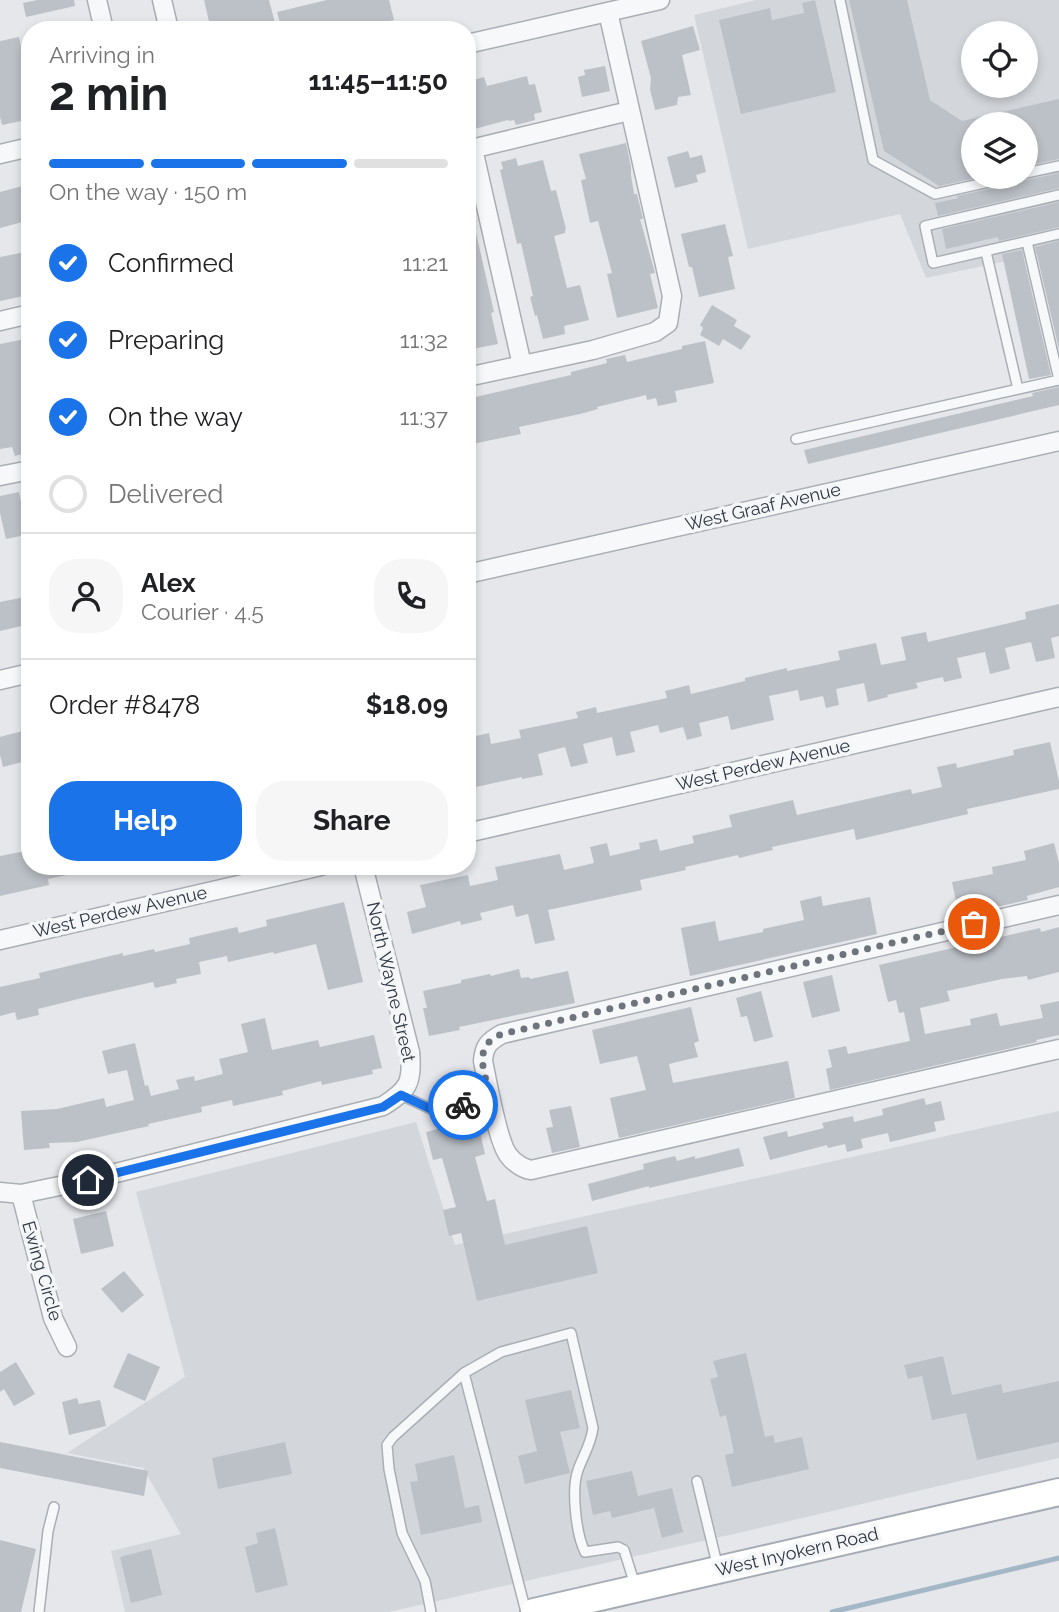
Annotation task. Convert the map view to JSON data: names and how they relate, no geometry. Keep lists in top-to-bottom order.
{
  "streets": {
    "main road": ["West Inyokern Road"],
    "street": [
      "West Graaf Avenue",
      "West Perdew Avenue",
      "North Wayne Street",
      "Ewing Circle"
    ]
  },
  "page": {
    "heading": ["2 min", "Arriving in", "11:45–11:50"],
    "panel": [
      "Alex",
      "Courier · 4.5",
      "Order #8478",
      "$18.09"
    ],
    "bar": "On the way · 150 m",
    "list": [
      ["Confirmed", "11:21"],
      ["Preparing", "11:32"],
      ["On the way", "11:37"],
      "Delivered"
    ],
    "buttons": ["Help", "Share"]
  }
}
